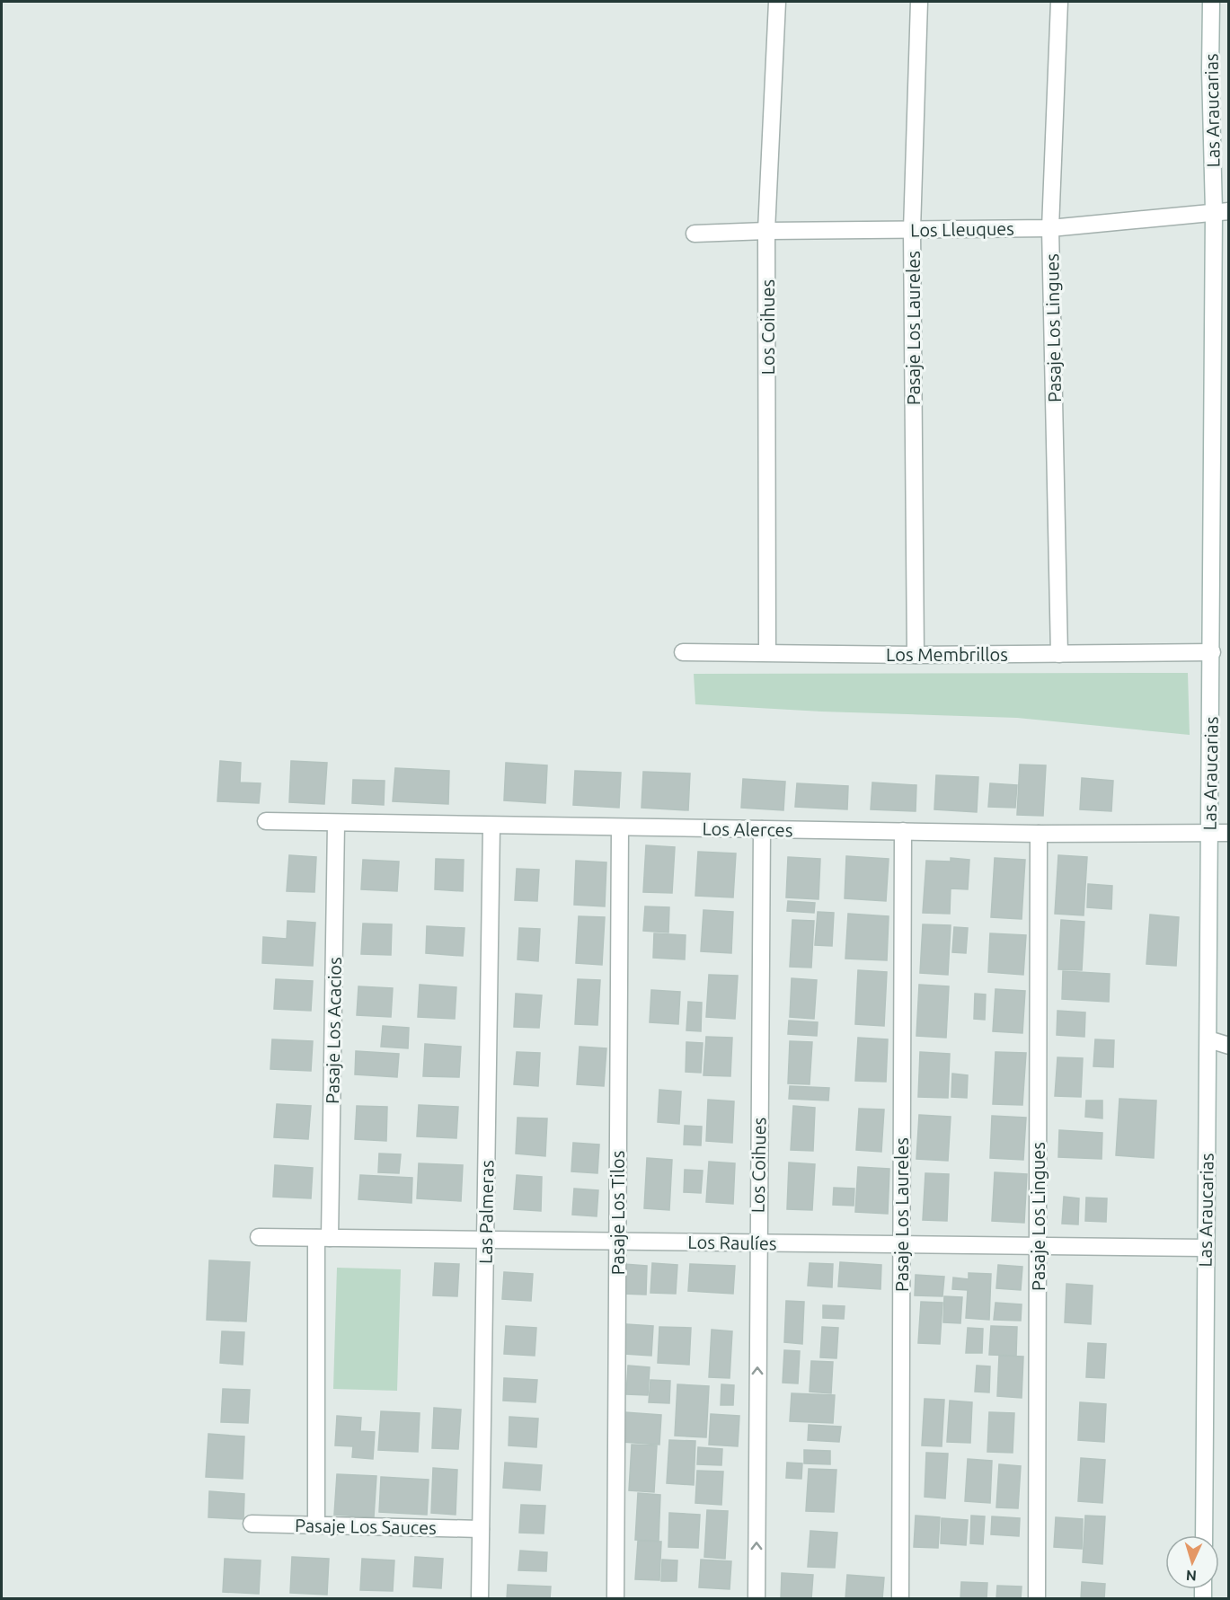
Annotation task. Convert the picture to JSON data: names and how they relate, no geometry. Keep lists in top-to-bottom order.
{
  "streets": {
    "street": [
      "Las Araucarias",
      "Los Lleuques",
      "Los Coihues",
      "Pasaje Los Laureles",
      "Pasaje Los Lingues",
      "Los Membrillos",
      "Los Alerces",
      "Pasaje Los Acacios",
      "Las Palmeras",
      "Pasaje Los Tilos",
      "Los Raulíes",
      "Pasaje Los Sauces"
    ]
  },
  "crossings": [
    ["Las Araucarias", "Los Lleuques"],
    ["Las Araucarias", "Los Membrillos"],
    ["Las Araucarias", "Los Alerces"],
    ["Las Araucarias", "Los Raulíes"],
    ["Los Lleuques", "Los Coihues"],
    ["Los Lleuques", "Pasaje Los Laureles"],
    ["Los Lleuques", "Pasaje Los Lingues"],
    ["Los Coihues", "Los Membrillos"],
    ["Los Coihues", "Los Alerces"],
    ["Los Coihues", "Los Raulíes"],
    ["Pasaje Los Laureles", "Los Membrillos"],
    ["Pasaje Los Laureles", "Los Alerces"],
    ["Pasaje Los Laureles", "Los Raulíes"],
    ["Pasaje Los Lingues", "Los Membrillos"],
    ["Pasaje Los Lingues", "Los Alerces"],
    ["Pasaje Los Lingues", "Los Raulíes"],
    ["Los Alerces", "Pasaje Los Acacios"],
    ["Los Alerces", "Las Palmeras"],
    ["Los Alerces", "Pasaje Los Tilos"],
    ["Pasaje Los Acacios", "Los Raulíes"],
    ["Pasaje Los Acacios", "Pasaje Los Sauces"],
    ["Las Palmeras", "Los Raulíes"],
    ["Las Palmeras", "Pasaje Los Sauces"],
    ["Pasaje Los Tilos", "Los Raulíes"]
  ],
  "north": "bottom"
}
